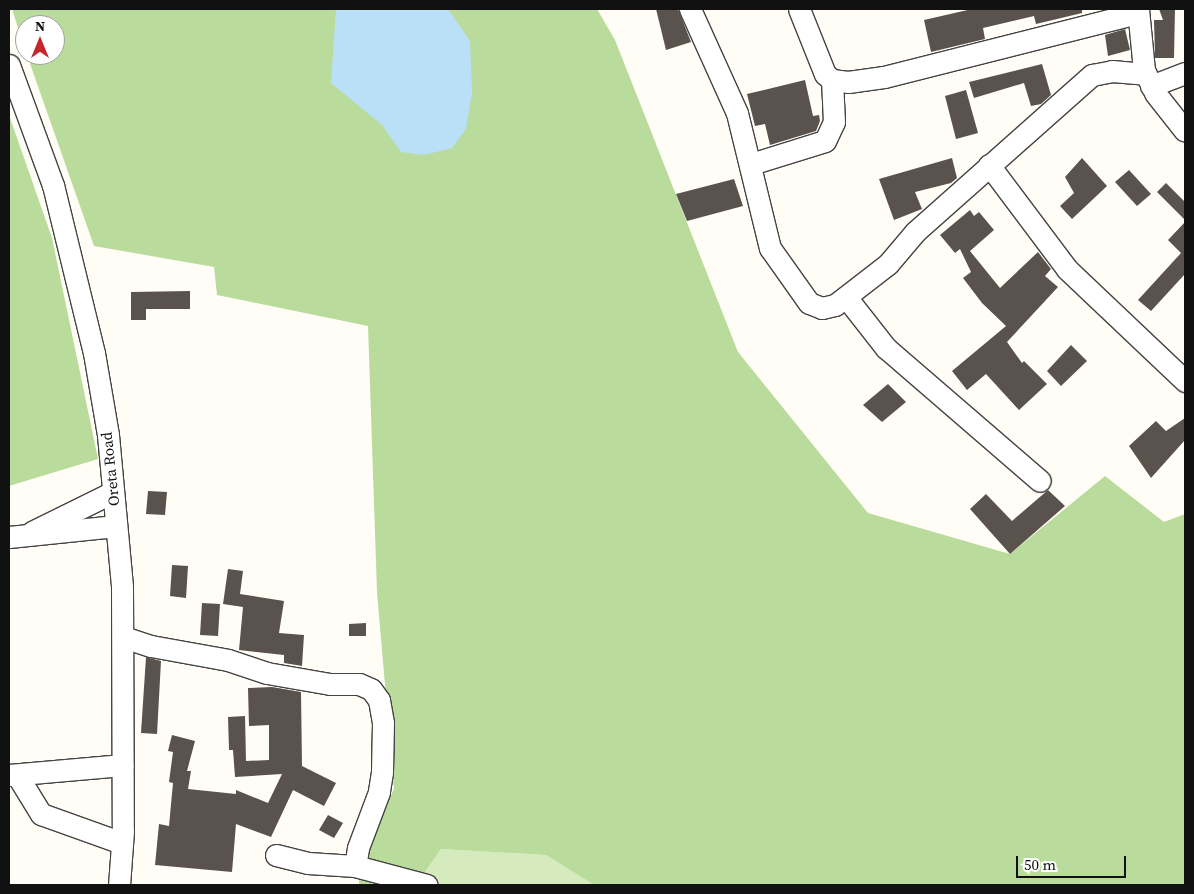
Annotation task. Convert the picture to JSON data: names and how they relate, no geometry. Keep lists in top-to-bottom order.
{
  "streets": {
    "street": ["Oreta Road"]
  },
  "scale_bar": "50 m",
  "north": "top"
}
